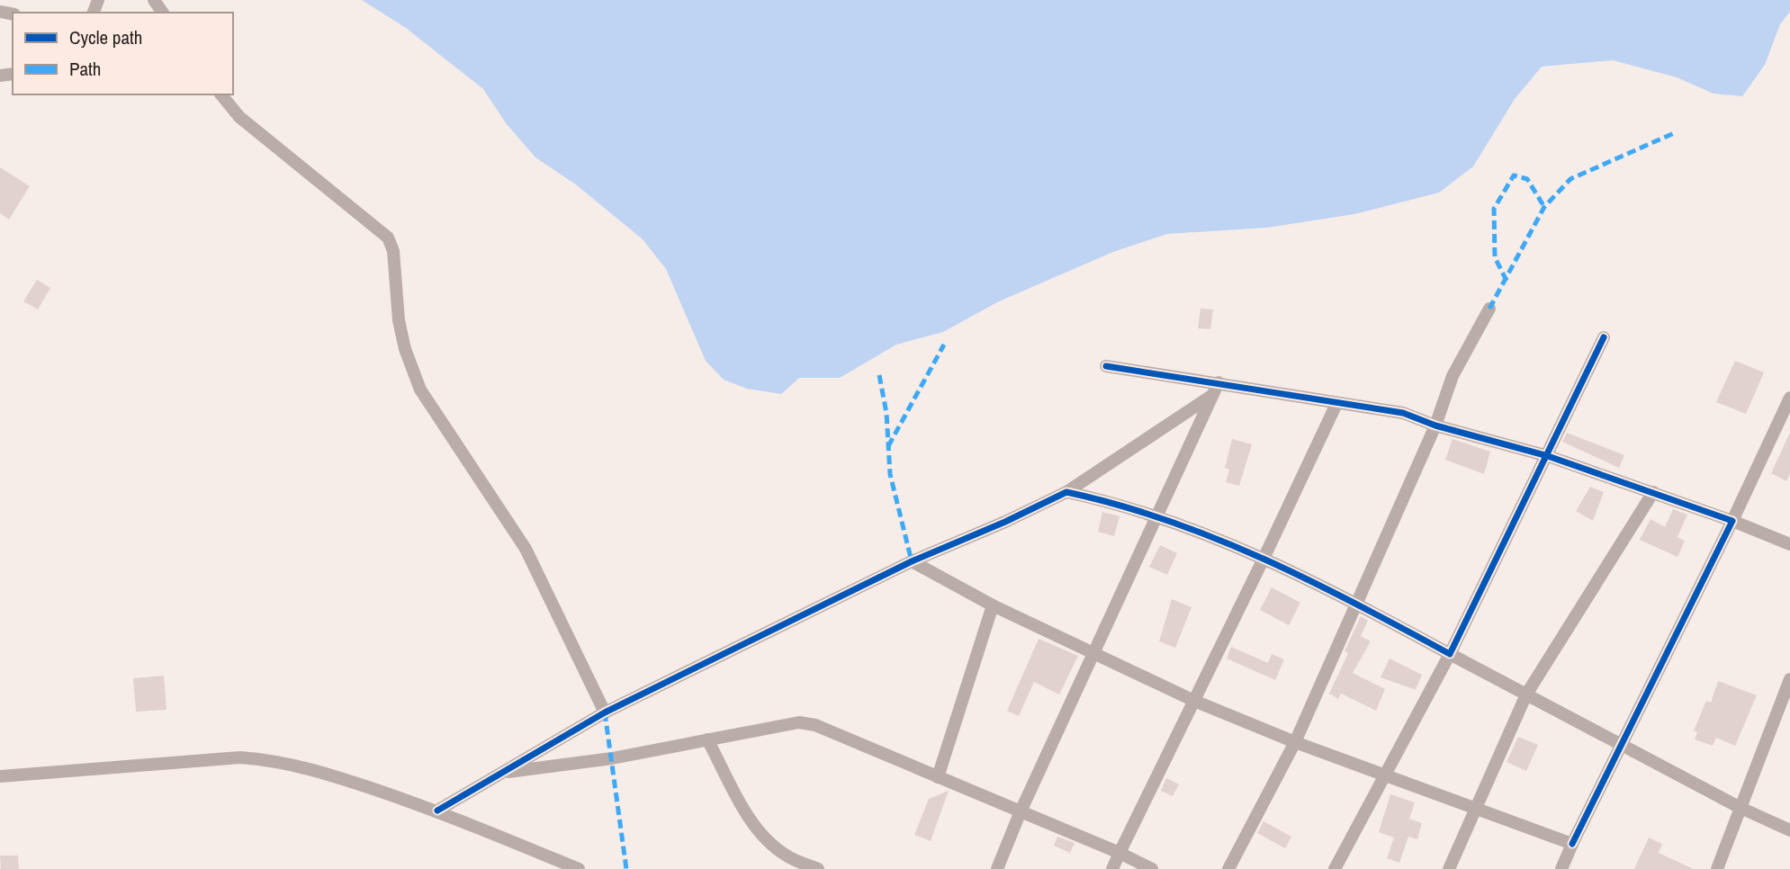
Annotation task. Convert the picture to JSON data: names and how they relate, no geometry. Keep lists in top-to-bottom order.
{
  "legend": ["Cycle path", "Path"]
}
